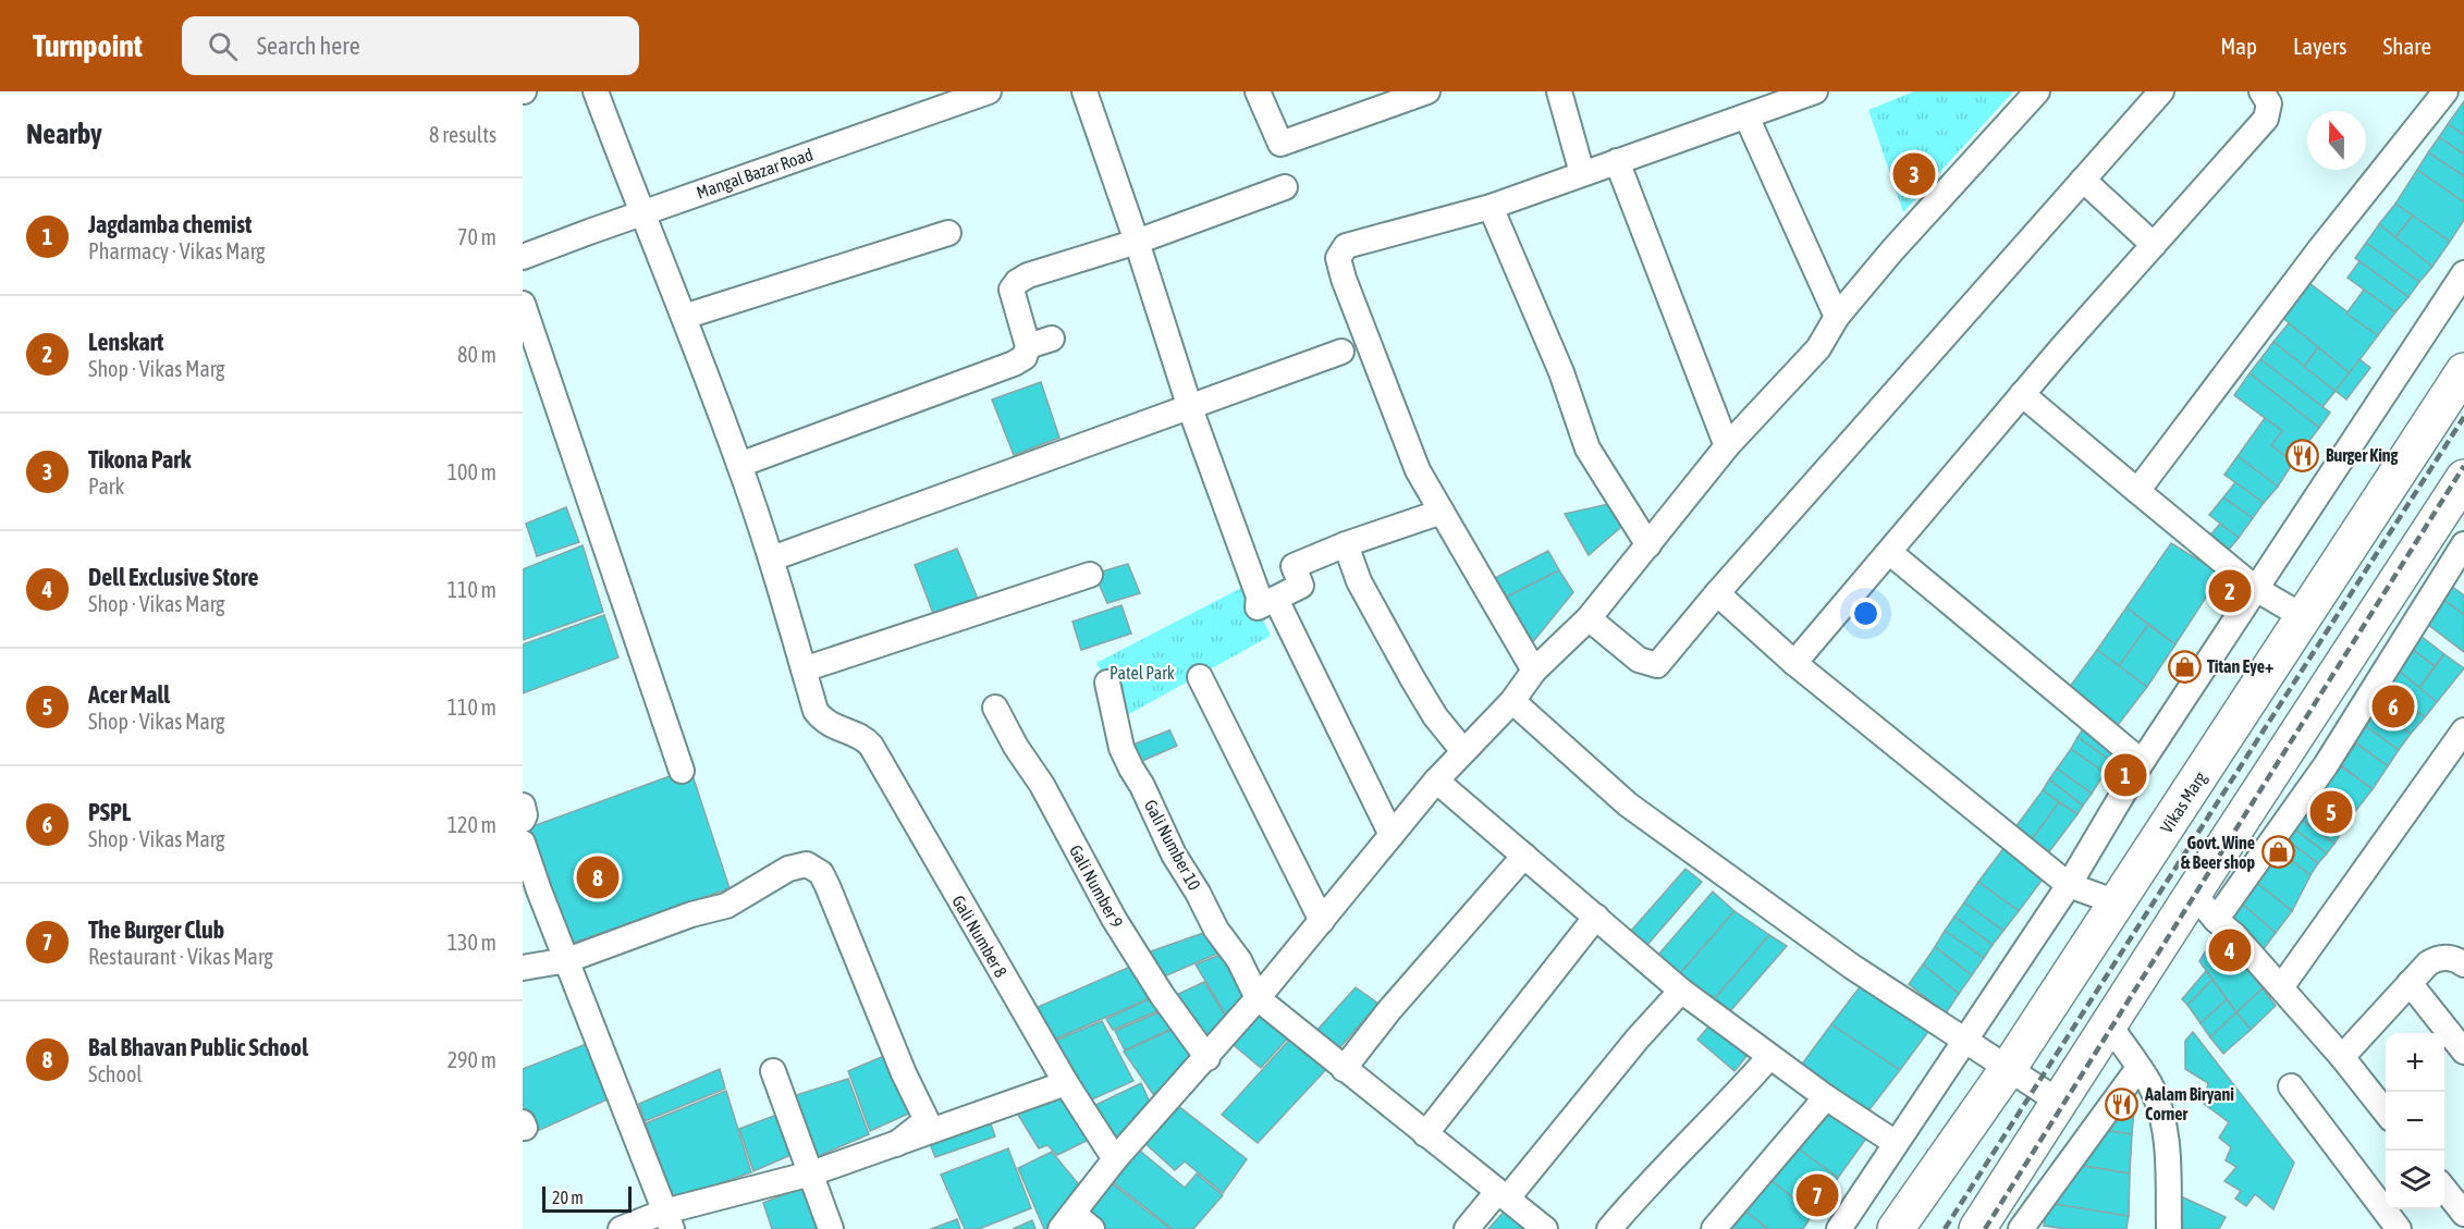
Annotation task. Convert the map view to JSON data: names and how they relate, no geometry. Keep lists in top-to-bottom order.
{
  "streets": {
    "main road": ["Vikas Marg"],
    "street": [
      "Mangal Bazar Road",
      "Gali Number 10",
      "Gali Number 9",
      "Gali Number 8"
    ]
  },
  "parks": ["Patel Park"],
  "places": {
    "restaurant": ["Burger King", "Aalam Biryani Corner"],
    "shop": ["Titan Eye+", "Govt. Wine & Beer shop"]
  },
  "scale_bar": "20 m",
  "north": "top",
  "page": {
    "header": "Turnpoint",
    "search": "Search here",
    "nav": ["Map", "Layers", "Share"],
    "heading": ["Nearby", "8 results"],
    "pins": [
      "3",
      "2",
      "6",
      "1",
      "5",
      "8",
      "4",
      "7"
    ],
    "list": [
      {
        "mark": "1",
        "name": "Jagdamba chemist",
        "note": "Pharmacy · Vikas Marg",
        "value": "70 m"
      },
      {
        "mark": "2",
        "name": "Lenskart",
        "note": "Shop · Vikas Marg",
        "value": "80 m"
      },
      {
        "mark": "3",
        "name": "Tikona Park",
        "note": "Park",
        "value": "100 m"
      },
      {
        "mark": "4",
        "name": "Dell Exclusive Store",
        "note": "Shop · Vikas Marg",
        "value": "110 m"
      },
      {
        "mark": "5",
        "name": "Acer Mall",
        "note": "Shop · Vikas Marg",
        "value": "110 m"
      },
      {
        "mark": "6",
        "name": "PSPL",
        "note": "Shop · Vikas Marg",
        "value": "120 m"
      },
      {
        "mark": "7",
        "name": "The Burger Club",
        "note": "Restaurant · Vikas Marg",
        "value": "130 m"
      },
      {
        "mark": "8",
        "name": "Bal Bhavan Public School",
        "note": "School",
        "value": "290 m"
      }
    ],
    "map_buttons": ["+", "−"],
    "scale": "20 m"
  }
}
